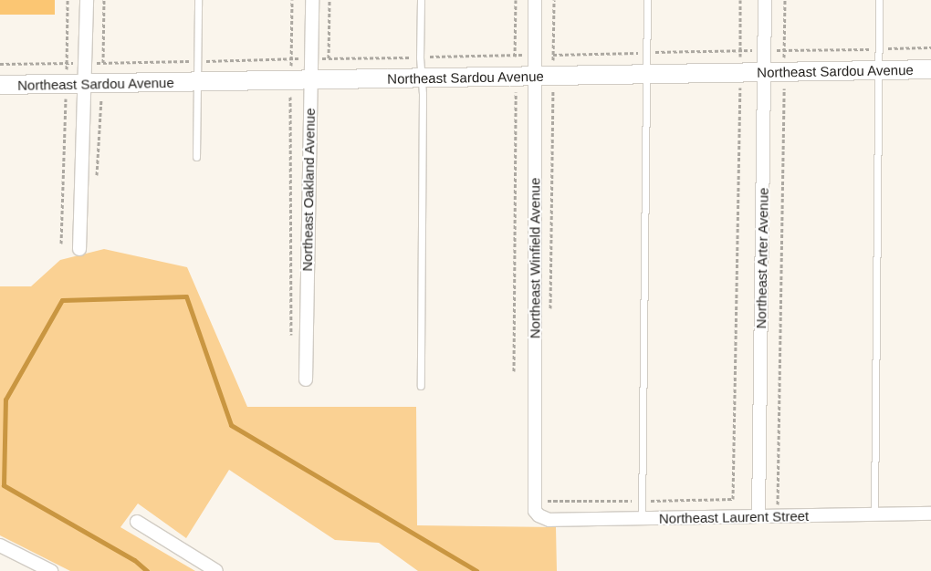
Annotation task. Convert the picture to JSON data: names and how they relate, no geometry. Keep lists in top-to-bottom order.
{
  "streets": {
    "main road": ["Northeast Sardou Avenue"],
    "street": [
      "Northeast Oakland Avenue",
      "Northeast Winfield Avenue",
      "Northeast Arter Avenue",
      "Northeast Laurent Street"
    ]
  },
  "crossings": [
    ["Northeast Sardou Avenue", "Northeast Oakland Avenue"],
    ["Northeast Sardou Avenue", "Northeast Winfield Avenue"],
    ["Northeast Sardou Avenue", "Northeast Arter Avenue"],
    ["Northeast Winfield Avenue", "Northeast Laurent Street"],
    ["Northeast Arter Avenue", "Northeast Laurent Street"]
  ]
}
